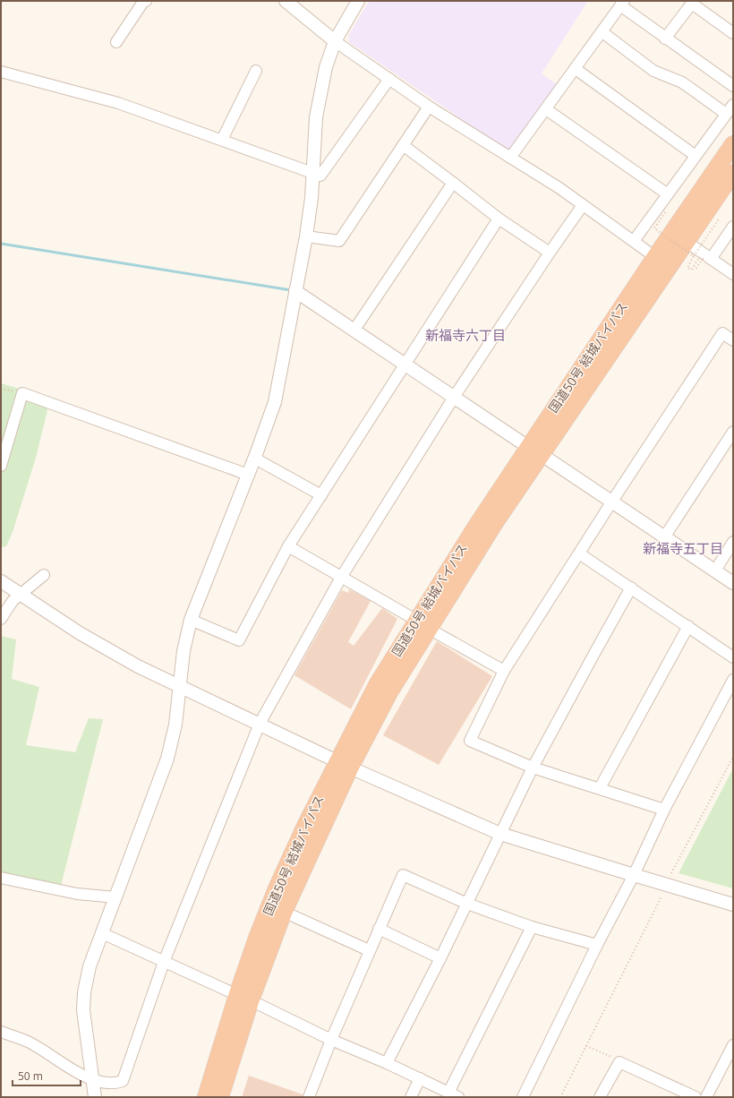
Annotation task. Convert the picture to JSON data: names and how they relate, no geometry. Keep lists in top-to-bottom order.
{
  "streets": {
    "highway": ["国道50号 結城バイパス"]
  },
  "districts": ["新福寺六丁目", "新福寺五丁目"],
  "scale_bar": "50 m"
}
